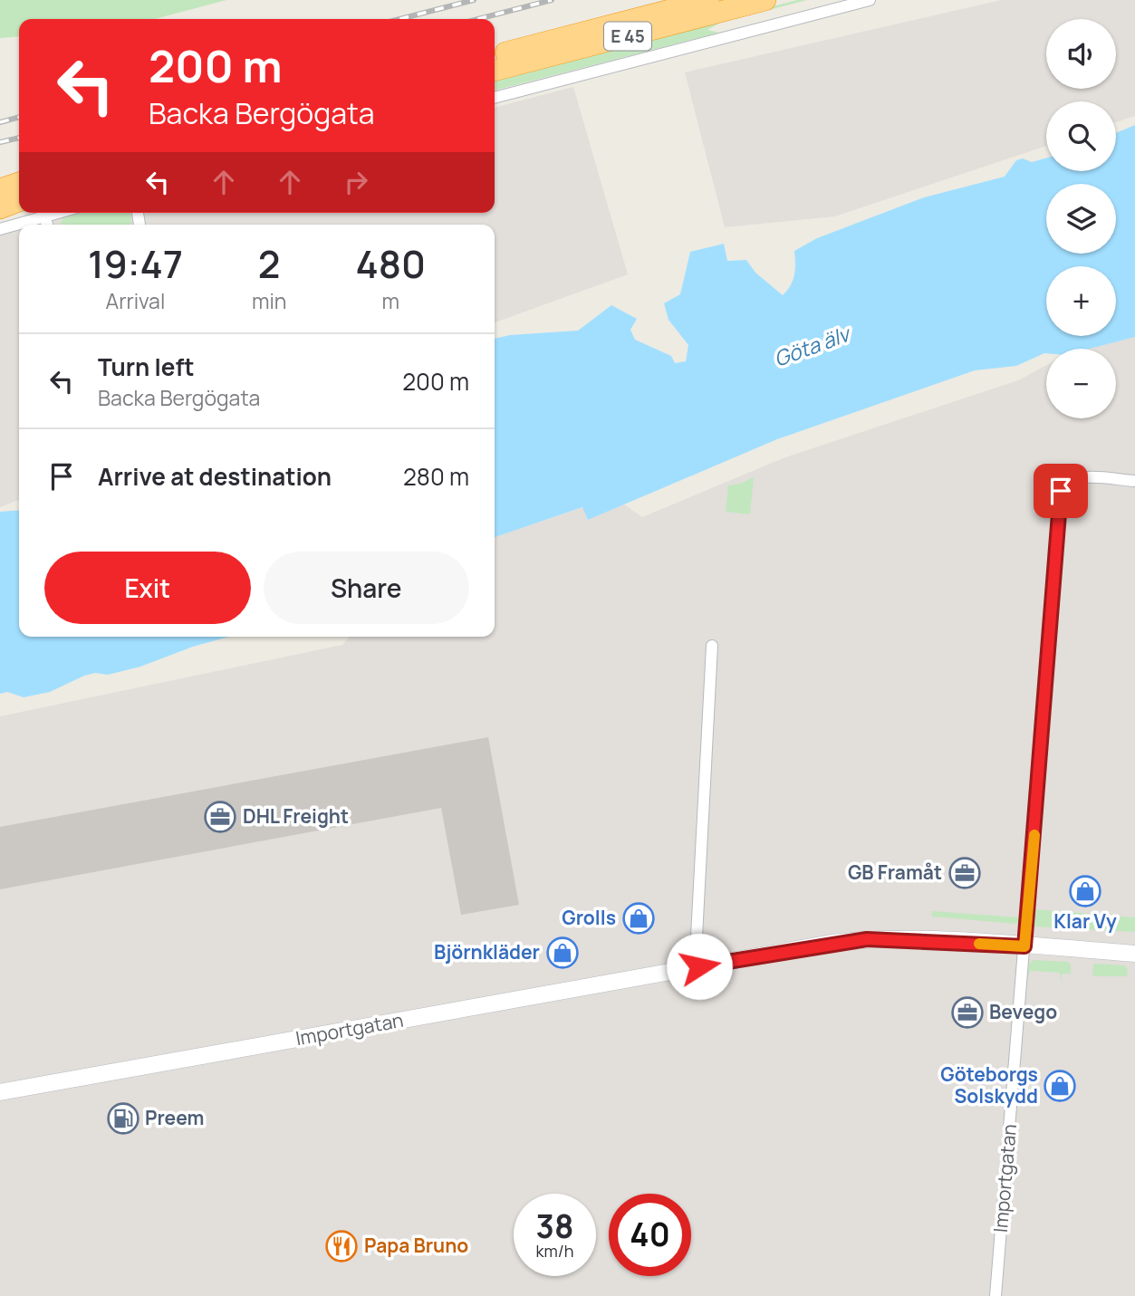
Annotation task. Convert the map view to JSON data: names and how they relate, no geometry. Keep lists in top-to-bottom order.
{
  "streets": {
    "highway": ["E 45"],
    "street": ["Importgatan"]
  },
  "water": ["Göta älv"],
  "places": {
    "office": ["DHL Freight", "GB Framåt", "Bevego"],
    "shop": [
      "Klar Vy",
      "Grolls",
      "Björnkläder",
      "Göteborgs Solskydd"
    ],
    "fuel station": ["Preem"],
    "restaurant": ["Papa Bruno"]
  },
  "page": {
    "map_buttons": ["+", "−"],
    "turn": ["200 m", "Backa Bergögata"],
    "eta": [
      "19:47",
      "Arrival",
      "2",
      "min",
      "480",
      "m"
    ],
    "list": [
      {
        "name": "Turn left",
        "note": "Backa Bergögata",
        "value": "200 m"
      },
      {
        "name": "Arrive at destination",
        "value": "280 m"
      }
    ],
    "buttons": ["Exit", "Share"],
    "speed": "38 km/h",
    "limit": "40"
  }
}
